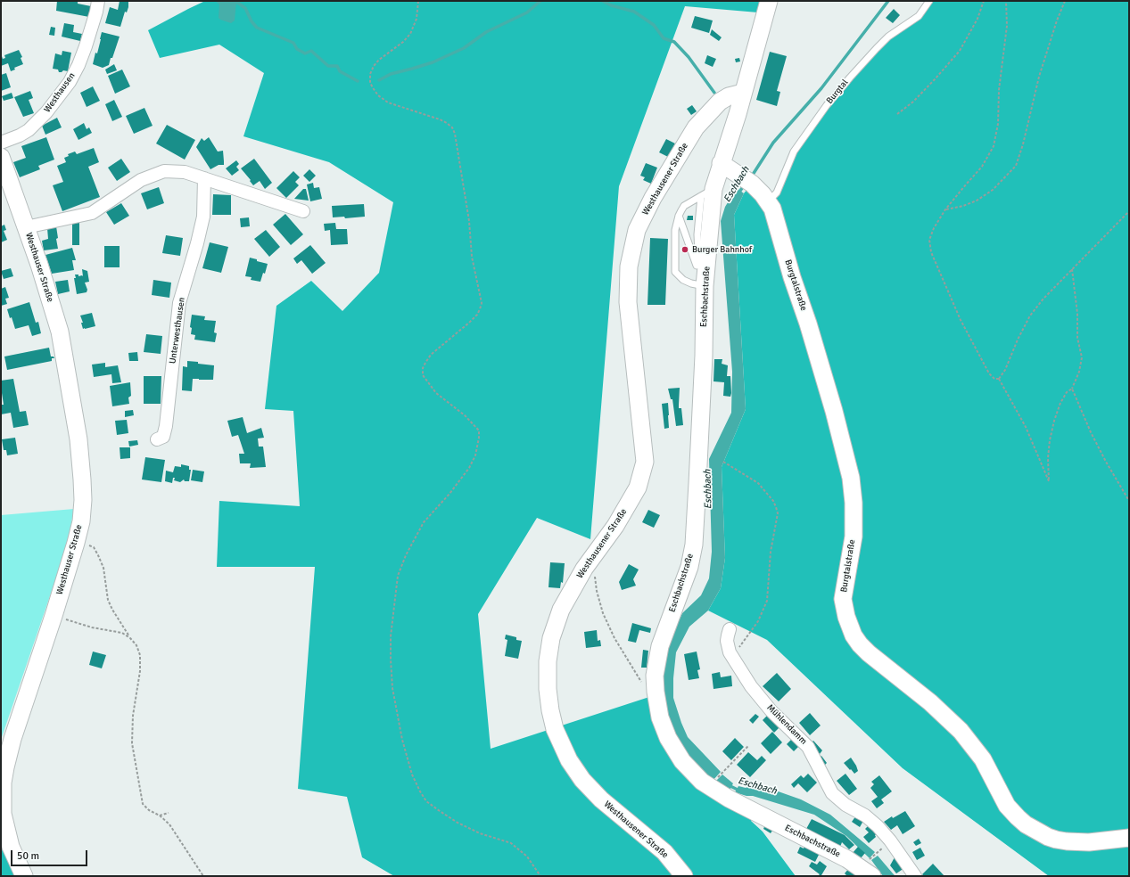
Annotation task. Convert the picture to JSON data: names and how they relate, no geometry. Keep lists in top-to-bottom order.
{
  "streets": {
    "main road": [
      "Westhausener Straße",
      "Westhauser Straße",
      "Burgtalstraße",
      "Eschbachstraße"
    ],
    "street": ["Westhausen", "Unterwesthausen", "Mühlendamm"],
    "lane": ["Burgtal"]
  },
  "crossings": [
    ["Burgtal", "Burgtalstraße"],
    ["Westhausener Straße", "Eschbachstraße"],
    ["Burgtalstraße", "Eschbachstraße"]
  ],
  "water": ["Eschbach"],
  "places": ["Burger Bahnhof"],
  "scale_bar": "50 m"
}
